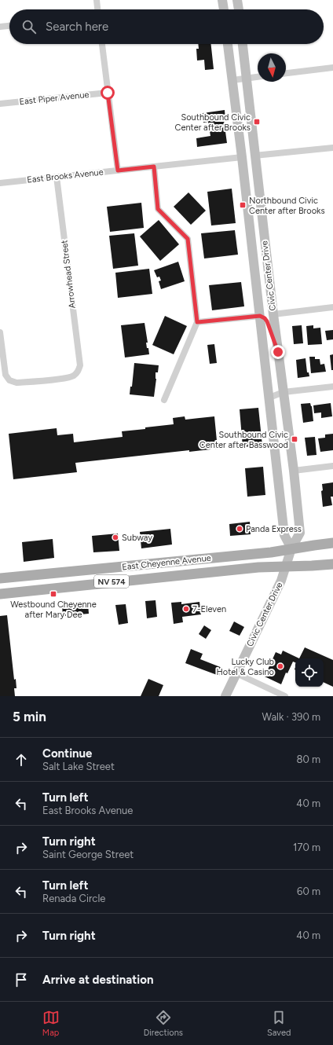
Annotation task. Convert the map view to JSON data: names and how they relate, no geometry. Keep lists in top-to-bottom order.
{
  "streets": {
    "main road": ["Civic Center Drive", "East Cheyenne Avenue", "NV 574"],
    "street": ["East Piper Avenue", "East Brooks Avenue", "Arrowhead Street"]
  },
  "crossings": [
    ["East Brooks Avenue", "Arrowhead Street"],
    ["East Brooks Avenue", "Civic Center Drive"],
    ["Civic Center Drive", "East Cheyenne Avenue"]
  ],
  "places": {
    "transit": [
      "Southbound Civic Center after Brooks",
      "Northbound Civic Center after Brooks",
      "Southbound Civic Center after Basswood",
      "Westbound Cheyenne after Mary Dee"
    ],
    "other": [
      "Panda Express",
      "Subway",
      "7-Eleven",
      "Lucky Club Hotel & Casino"
    ]
  },
  "north": "bottom",
  "page": {
    "search": "Search here",
    "heading": ["5 min", "Walk · 390 m"],
    "list": [
      ["Continue", "Salt Lake Street", "80 m"],
      ["Turn left", "East Brooks Avenue", "40 m"],
      ["Turn right", "Saint George Street", "170 m"],
      ["Turn left", "Renada Circle", "60 m"],
      ["Turn right", "40 m"],
      "Arrive at destination"
    ],
    "nav": ["Map", "Directions", "Saved"]
  }
}
